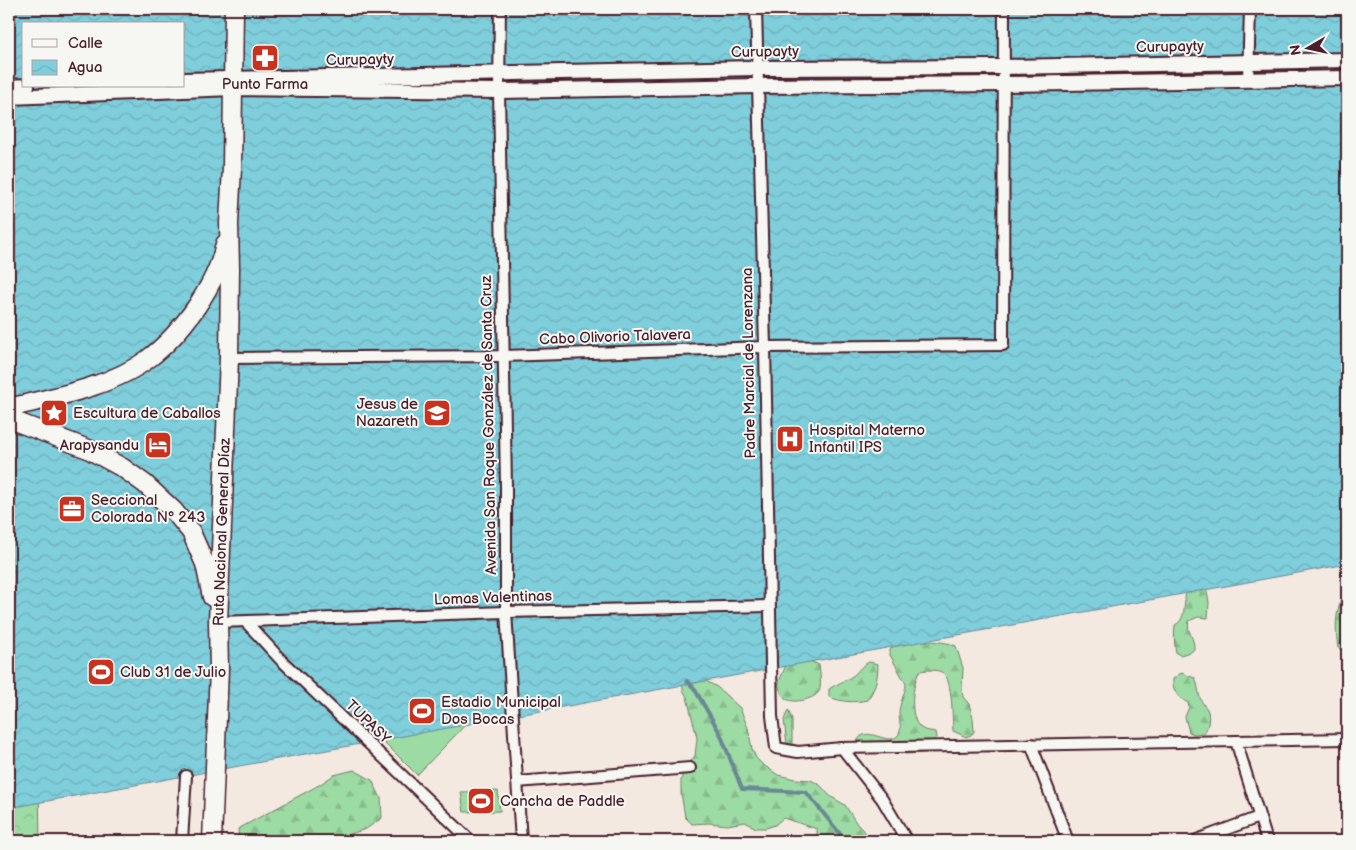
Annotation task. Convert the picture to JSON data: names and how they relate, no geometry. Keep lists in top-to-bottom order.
{
  "streets": {
    "highway": ["Ruta Nacional General Díaz"],
    "street": [
      "Curupayty",
      "Cabo Olivorio Talavera",
      "Padre Marcial de Lorenzana",
      "Avenida San Roque González de Santa Cruz",
      "Lomas Valentinas",
      "TUPASY"
    ]
  },
  "crossings": [
    ["Curupayty", "Cabo Olivorio Talavera"],
    ["Curupayty", "Padre Marcial de Lorenzana"],
    ["Curupayty", "Avenida San Roque González de Santa Cruz"],
    ["Cabo Olivorio Talavera", "Padre Marcial de Lorenzana"],
    ["Cabo Olivorio Talavera", "Avenida San Roque González de Santa Cruz"],
    ["Cabo Olivorio Talavera", "Ruta Nacional General Díaz"],
    ["Padre Marcial de Lorenzana", "Lomas Valentinas"],
    ["Avenida San Roque González de Santa Cruz", "Lomas Valentinas"],
    ["Ruta Nacional General Díaz", "Lomas Valentinas"],
    ["Lomas Valentinas", "TUPASY"]
  ],
  "places": {
    "pharmacy": ["Punto Farma"],
    "place": ["Escultura de Caballos"],
    "school or university": ["Jesus de Nazareth"],
    "hospital": ["Hospital Materno Infantil IPS"],
    "hotel": ["Arapysandu"],
    "office": ["Seccional Colorada Nº 243"],
    "sports": ["Club 31 de Julio", "Estadio Municipal Dos Bocas", "Cancha de Paddle"]
  },
  "legend": ["Calle", "Agua"],
  "north": "left"
}
